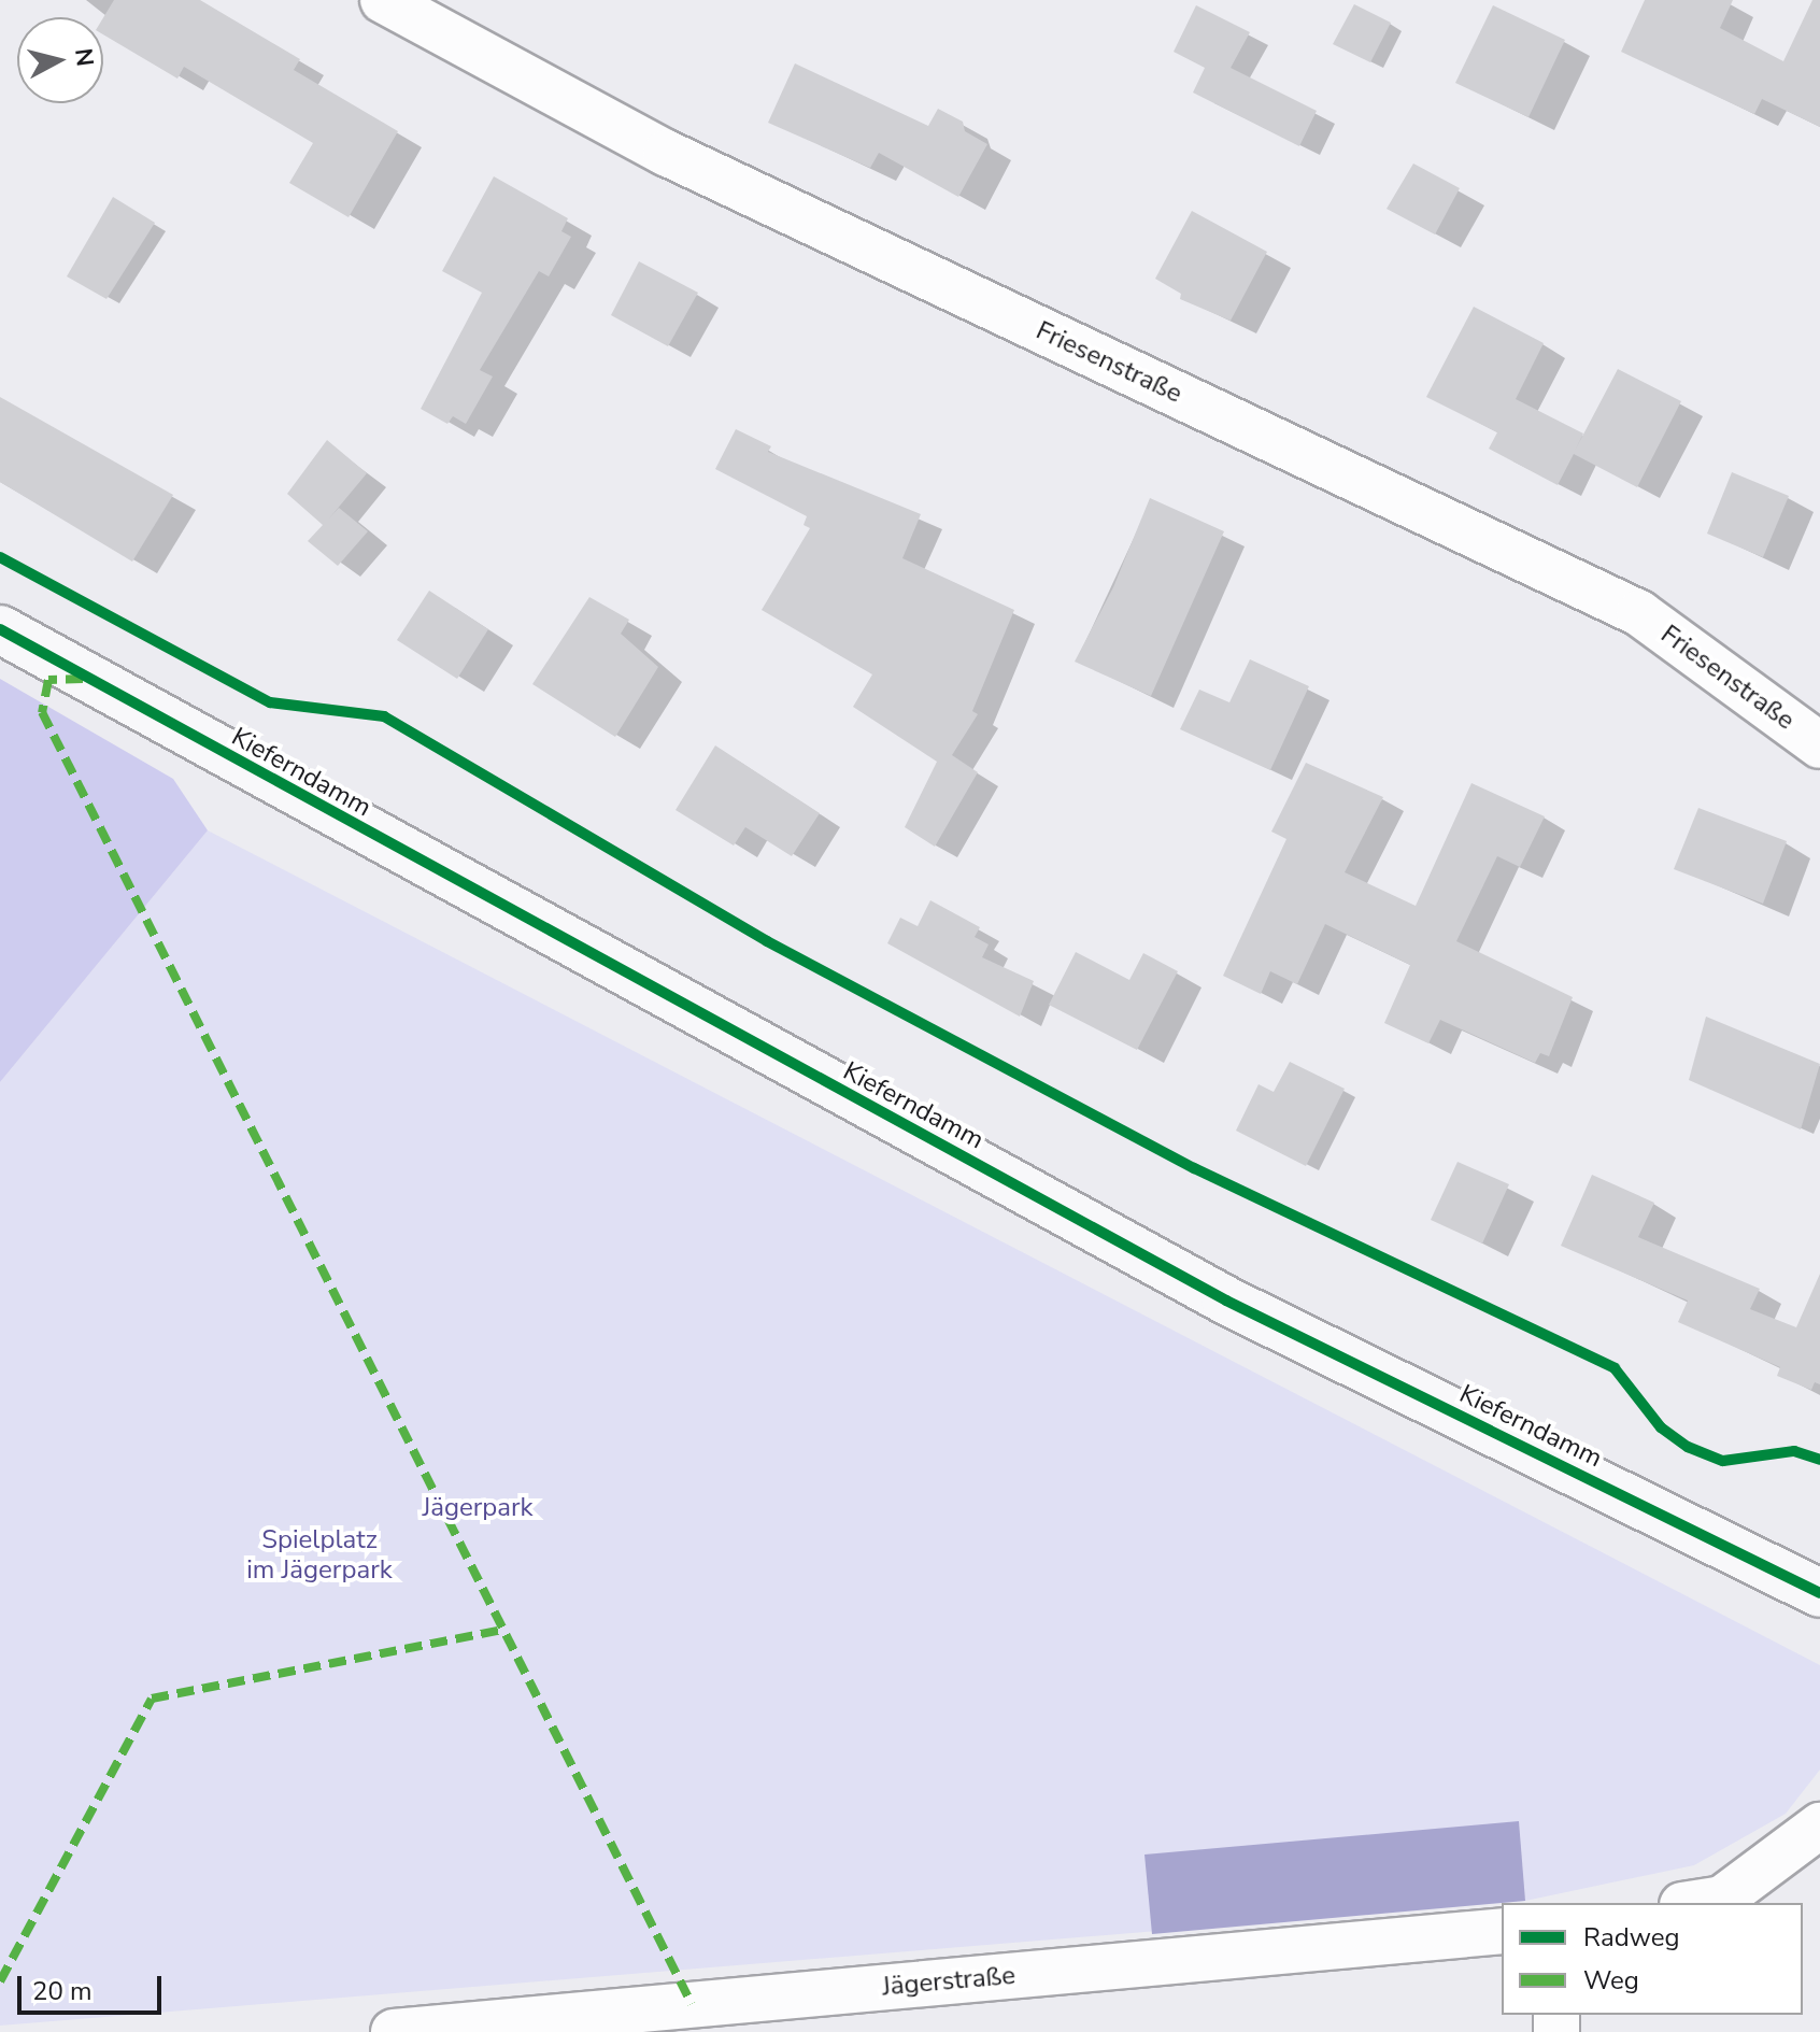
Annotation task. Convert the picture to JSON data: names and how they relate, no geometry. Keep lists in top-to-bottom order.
{
  "streets": {
    "street": ["Friesenstraße", "Kieferndamm", "Jägerstraße"]
  },
  "parks": ["Jägerpark", "Spielplatz im Jägerpark"],
  "legend": ["Radweg", "Weg"],
  "scale_bar": "20 m",
  "north": "right"
}
